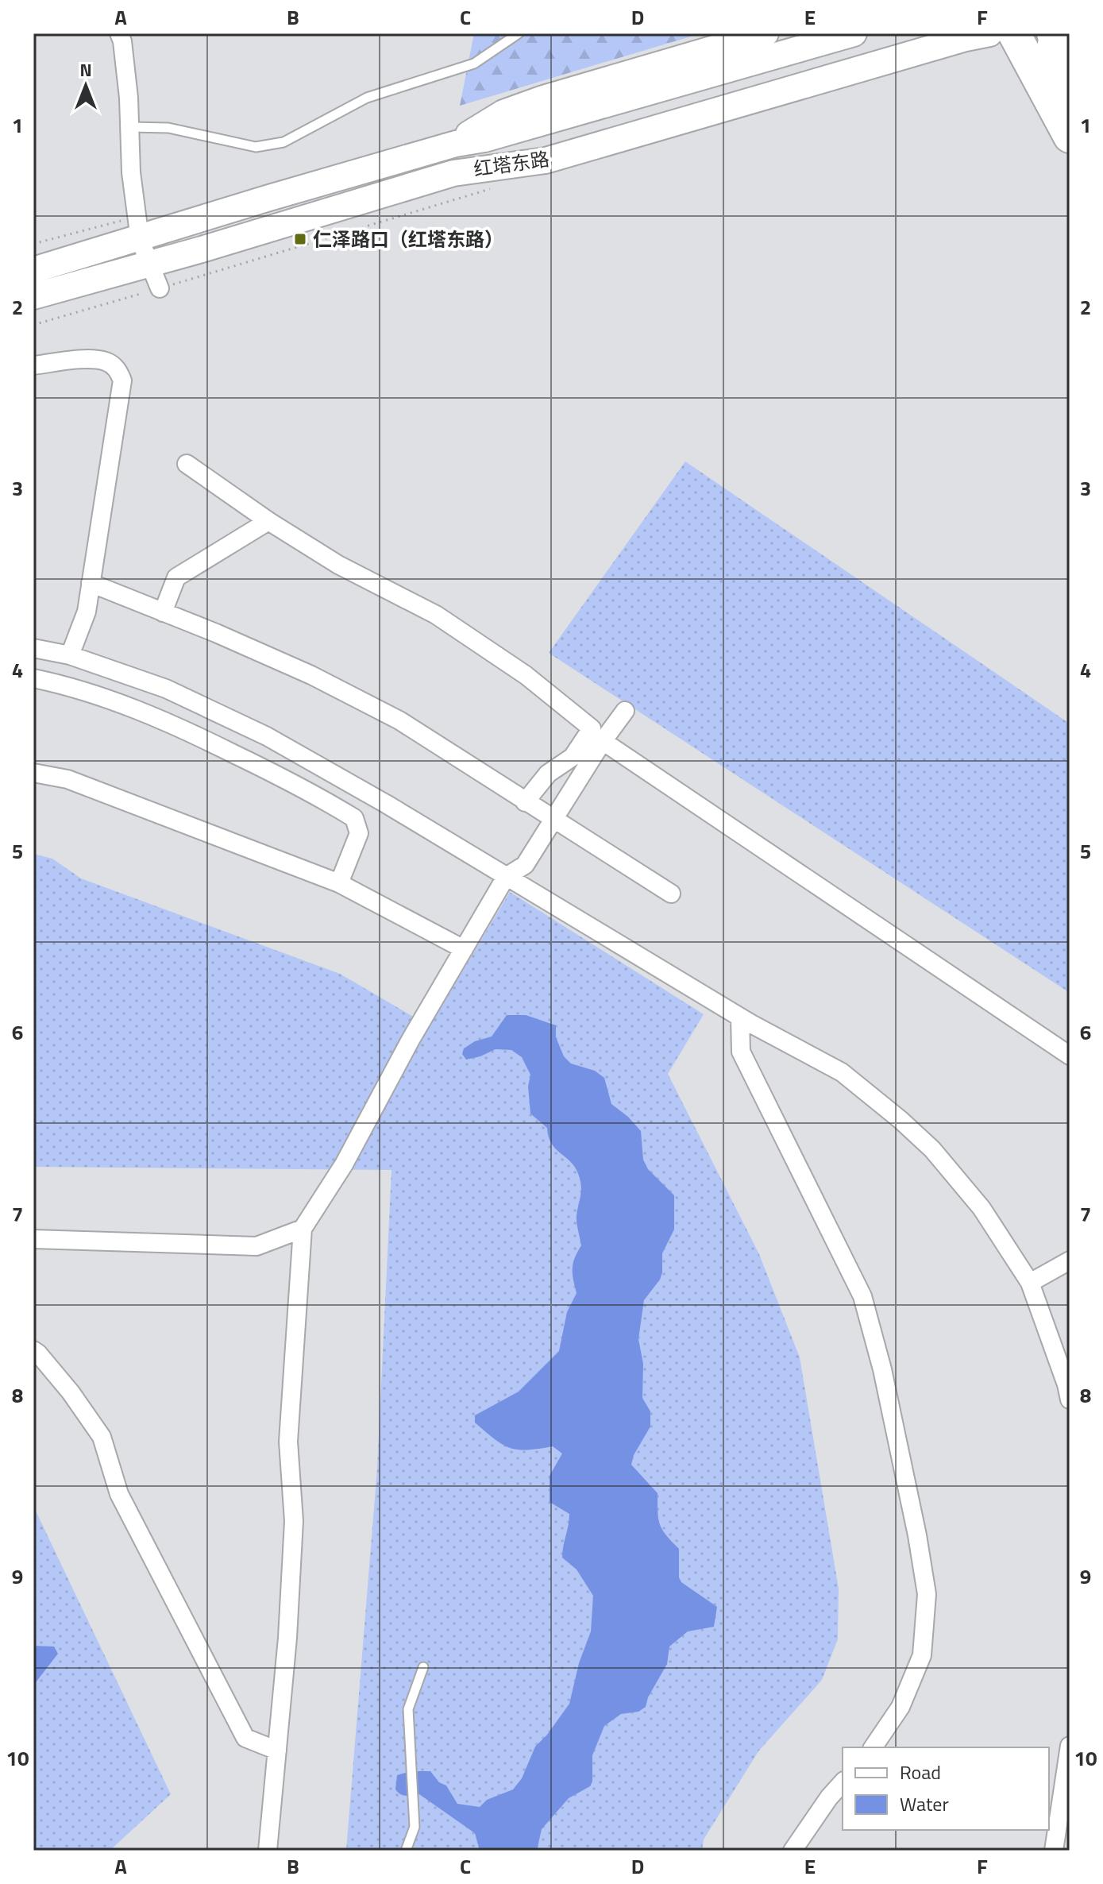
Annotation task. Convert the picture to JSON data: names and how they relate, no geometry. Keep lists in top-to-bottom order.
{
  "streets": {
    "main road": ["红塔东路"]
  },
  "places": {
    "transit": ["仁泽路口（红塔东路）"]
  },
  "legend": ["Road", "Water"],
  "north": "top",
  "grid": {
    "columns": [
      "A",
      "B",
      "C",
      "D",
      "E",
      "F"
    ],
    "rows": [
      "1",
      "2",
      "3",
      "4",
      "5",
      "6",
      "7",
      "8",
      "9",
      "10"
    ]
  }
}
